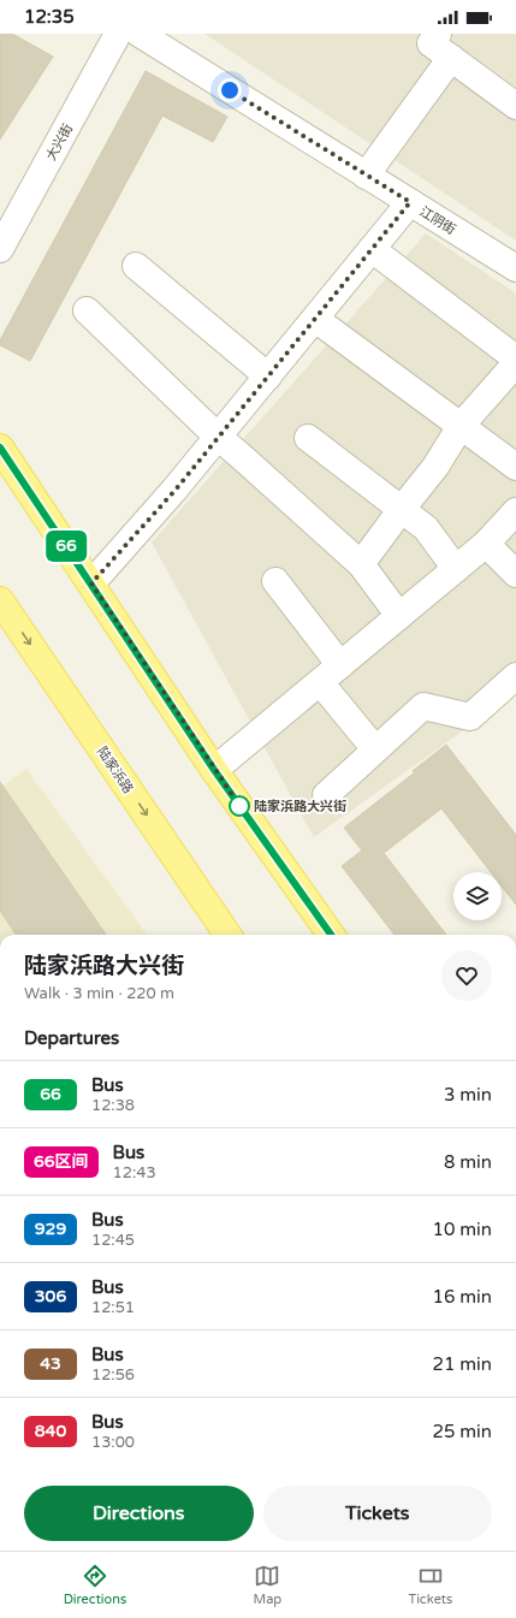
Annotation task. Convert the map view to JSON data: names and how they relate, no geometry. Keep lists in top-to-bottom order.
{
  "streets": {
    "main road": ["陆家浜路"],
    "street": ["大兴街", "江阴街"]
  },
  "places": ["陆家浜路大兴街"],
  "lines": ["bus line 66"],
  "page": {
    "status": "12:35",
    "on_map": "66",
    "heading": [
      ["陆家浜路大兴街", "Walk · 3 min · 220 m"],
      "Departures"
    ],
    "list": [
      {
        "mark": "66",
        "name": "Bus",
        "note": "12:38",
        "value": "3 min"
      },
      {
        "mark": "66区间",
        "name": "Bus",
        "note": "12:43",
        "value": "8 min"
      },
      {
        "mark": "929",
        "name": "Bus",
        "note": "12:45",
        "value": "10 min"
      },
      {
        "mark": "306",
        "name": "Bus",
        "note": "12:51",
        "value": "16 min"
      },
      {
        "mark": "43",
        "name": "Bus",
        "note": "12:56",
        "value": "21 min"
      },
      {
        "mark": "840",
        "name": "Bus",
        "note": "13:00",
        "value": "25 min"
      }
    ],
    "buttons": ["Directions", "Tickets"],
    "tabs": ["Directions", "Map", "Tickets"]
  }
}
